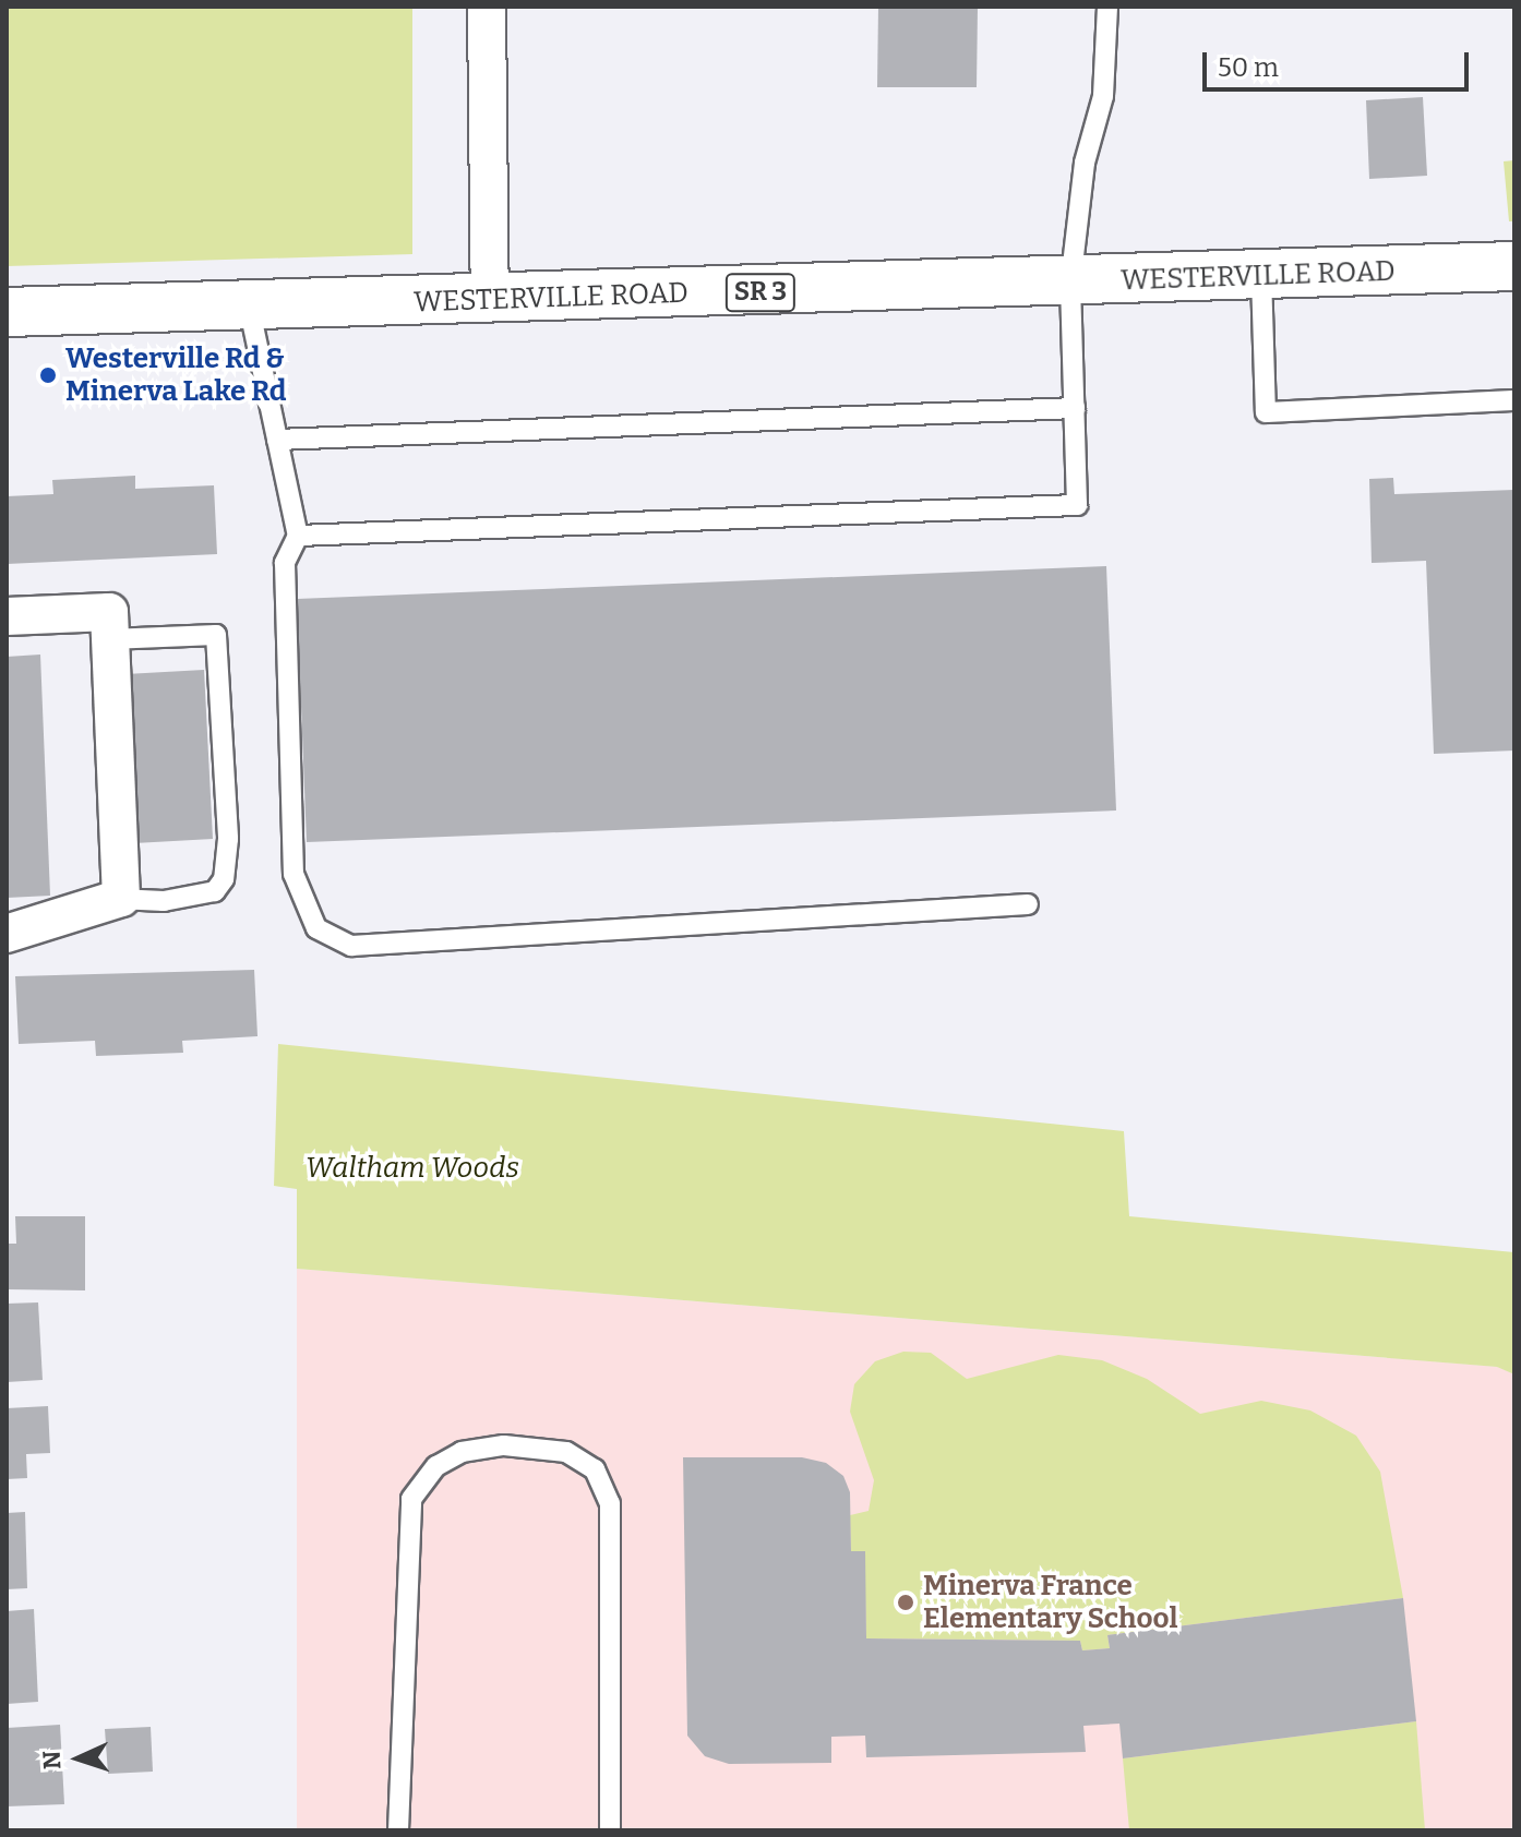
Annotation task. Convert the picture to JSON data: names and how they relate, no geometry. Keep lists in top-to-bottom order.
{
  "streets": {
    "main road": ["WESTERVILLE ROAD", "SR 3"]
  },
  "parks": ["Waltham Woods"],
  "places": ["Westerville Rd & Minerva Lake Rd", "Minerva France Elementary School"],
  "scale_bar": "50 m",
  "north": "left"
}
